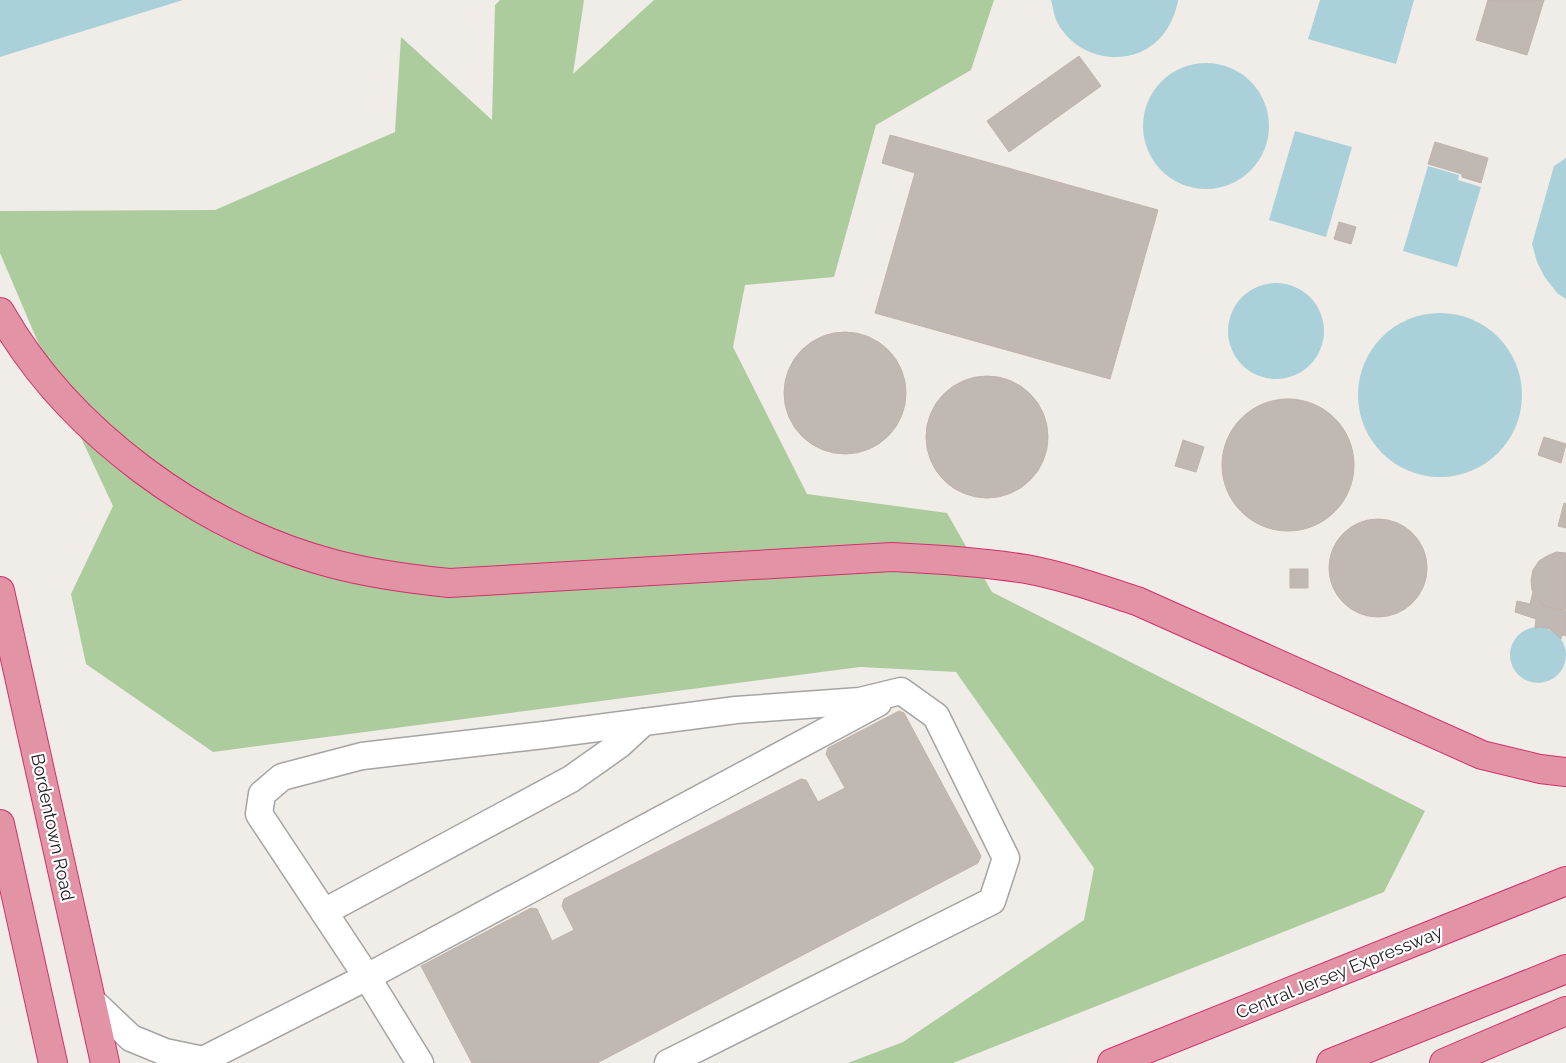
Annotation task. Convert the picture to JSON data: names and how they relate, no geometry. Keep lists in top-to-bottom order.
{
  "streets": {
    "highway": ["Bordentown Road", "Central Jersey Expressway"]
  }
}
